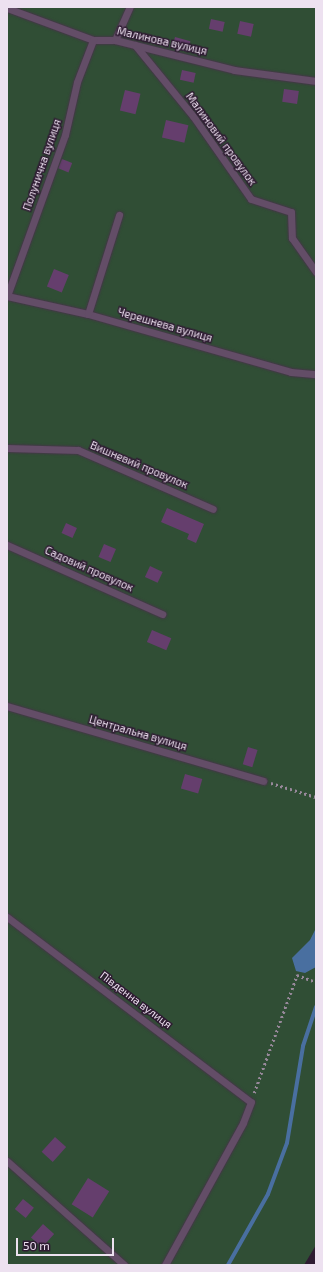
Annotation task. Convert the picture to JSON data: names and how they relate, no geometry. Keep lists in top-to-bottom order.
{
  "streets": {
    "lane": [
      "Малинова вулиця",
      "Малиновий провулок",
      "Полунична вулиця",
      "Черешнева вулиця",
      "Вишневий провулок",
      "Садовий провулок",
      "Центральна вулиця",
      "Південна вулиця"
    ]
  },
  "crossings": [
    ["Малинова вулиця", "Малиновий провулок"],
    ["Малинова вулиця", "Полунична вулиця"],
    ["Полунична вулиця", "Черешнева вулиця"]
  ],
  "scale_bar": "50 m"
}
